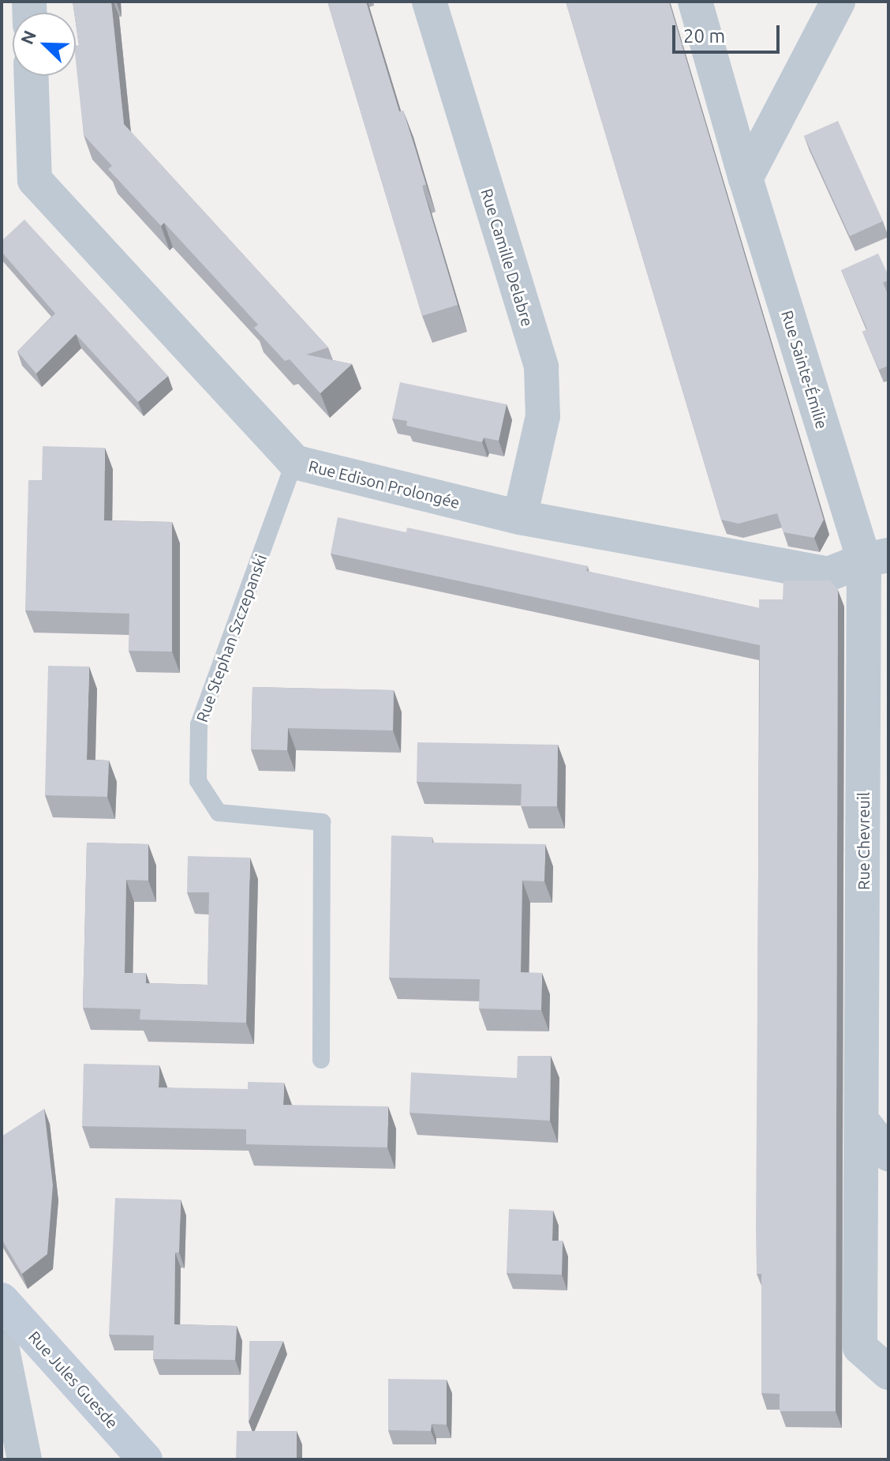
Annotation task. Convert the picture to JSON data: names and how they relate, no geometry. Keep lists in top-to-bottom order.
{
  "streets": {
    "street": [
      "Rue Camille Delabre",
      "Rue Sainte-Émilie",
      "Rue Edison Prolongée",
      "Rue Chevreuil",
      "Rue Jules Guesde"
    ],
    "lane": ["Rue Stephan Szczepanski"]
  },
  "crossings": [
    ["Rue Camille Delabre", "Rue Edison Prolongée"],
    ["Rue Sainte-Émilie", "Rue Edison Prolongée"],
    ["Rue Sainte-Émilie", "Rue Chevreuil"],
    ["Rue Edison Prolongée", "Rue Stephan Szczepanski"],
    ["Rue Edison Prolongée", "Rue Chevreuil"]
  ],
  "scale_bar": "20 m",
  "north": "top left"
}
